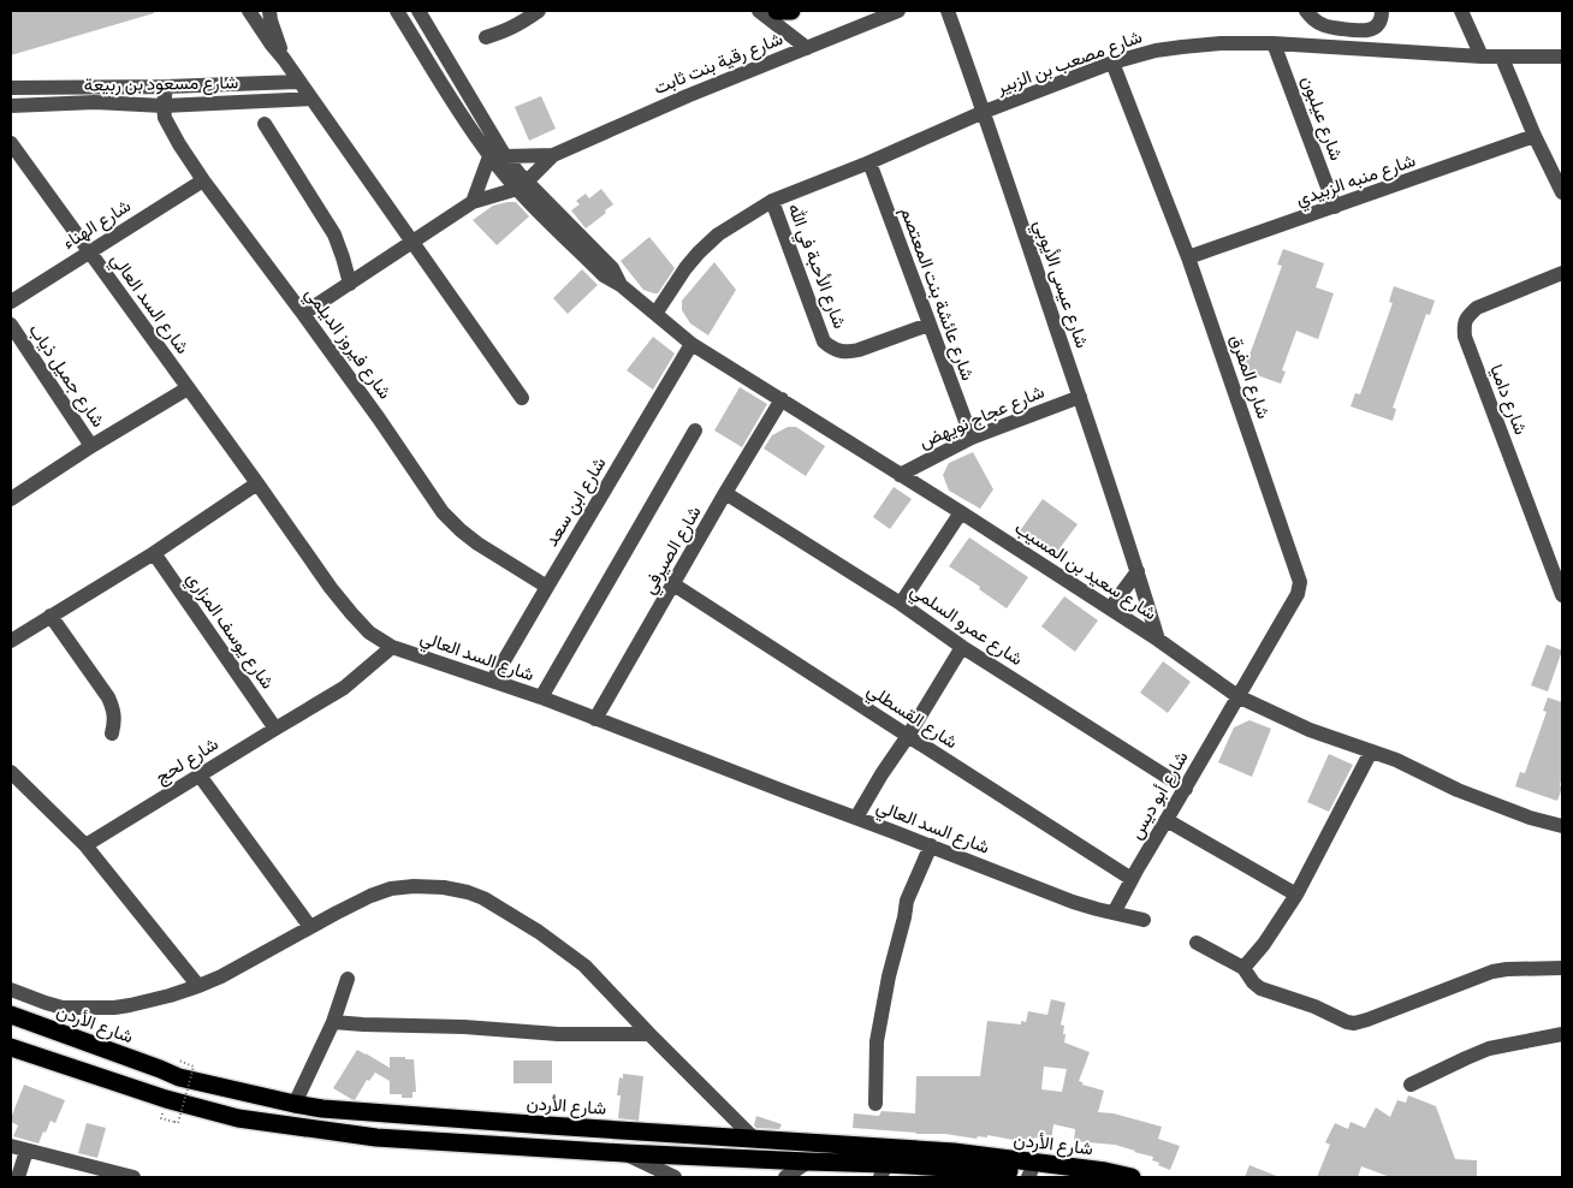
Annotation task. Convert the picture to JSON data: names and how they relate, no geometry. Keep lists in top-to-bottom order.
{
  "streets": {
    "highway": ["شارع الأردن"],
    "street": [
      "شارع مصعب بن الزبير",
      "شارع رقية بنت ثابت",
      "شارع مسعود بن ربيعة",
      "شارع عيلبون",
      "شارع منبه الزبيدي",
      "شارع الهناء",
      "شارع الأحبة في الله",
      "شارع عيسى الأيوبي",
      "شارع عائشة بنت المعتصم",
      "شارع السد العالي",
      "شارع فيروز الديلمي",
      "شارع جميل ذياب",
      "شارع المفرق",
      "شارع داميا",
      "شارع عجاج نويهض",
      "شارع ابن سعد",
      "شارع الصيرفي",
      "شارع سعيد بن المسيب",
      "شارع عمرو السلمي",
      "شارع يوسف المزاري",
      "شارع القسطلي",
      "شارع لحج",
      "شارع أبو ديس"
    ]
  },
  "crossings": [
    ["شارع مصعب بن الزبير", "شارع عيلبون"],
    ["شارع مصعب بن الزبير", "شارع الأحبة في الله"],
    ["شارع مصعب بن الزبير", "شارع عيسى الأيوبي"],
    ["شارع مصعب بن الزبير", "شارع عائشة بنت المعتصم"],
    ["شارع مصعب بن الزبير", "شارع المفرق"],
    ["شارع مصعب بن الزبير", "شارع سعيد بن المسيب"],
    ["شارع رقية بنت ثابت", "شارع سعيد بن المسيب"],
    ["شارع مسعود بن ربيعة", "شارع فيروز الديلمي"],
    ["شارع عيلبون", "شارع منبه الزبيدي"],
    ["شارع منبه الزبيدي", "شارع المفرق"],
    ["شارع الهناء", "شارع السد العالي"],
    ["شارع الهناء", "شارع فيروز الديلمي"],
    ["شارع الأحبة في الله", "شارع عائشة بنت المعتصم"],
    ["شارع عيسى الأيوبي", "شارع عجاج نويهض"],
    ["شارع عيسى الأيوبي", "شارع سعيد بن المسيب"],
    ["شارع عائشة بنت المعتصم", "شارع عجاج نويهض"],
    ["شارع السد العالي", "شارع ابن سعد"],
    ["شارع السد العالي", "شارع الصيرفي"],
    ["شارع السد العالي", "شارع لحج"],
    ["شارع السد العالي", "شارع أبو ديس"],
    ["شارع فيروز الديلمي", "شارع ابن سعد"],
    ["شارع المفرق", "شارع سعيد بن المسيب"],
    ["شارع المفرق", "شارع أبو ديس"],
    ["شارع عجاج نويهض", "شارع سعيد بن المسيب"],
    ["شارع ابن سعد", "شارع سعيد بن المسيب"],
    ["شارع الصيرفي", "شارع سعيد بن المسيب"],
    ["شارع الصيرفي", "شارع عمرو السلمي"],
    ["شارع الصيرفي", "شارع القسطلي"],
    ["شارع سعيد بن المسيب", "شارع أبو ديس"],
    ["شارع عمرو السلمي", "شارع أبو ديس"],
    ["شارع يوسف المزاري", "شارع لحج"],
    ["شارع القسطلي", "شارع أبو ديس"]
  ]
}
